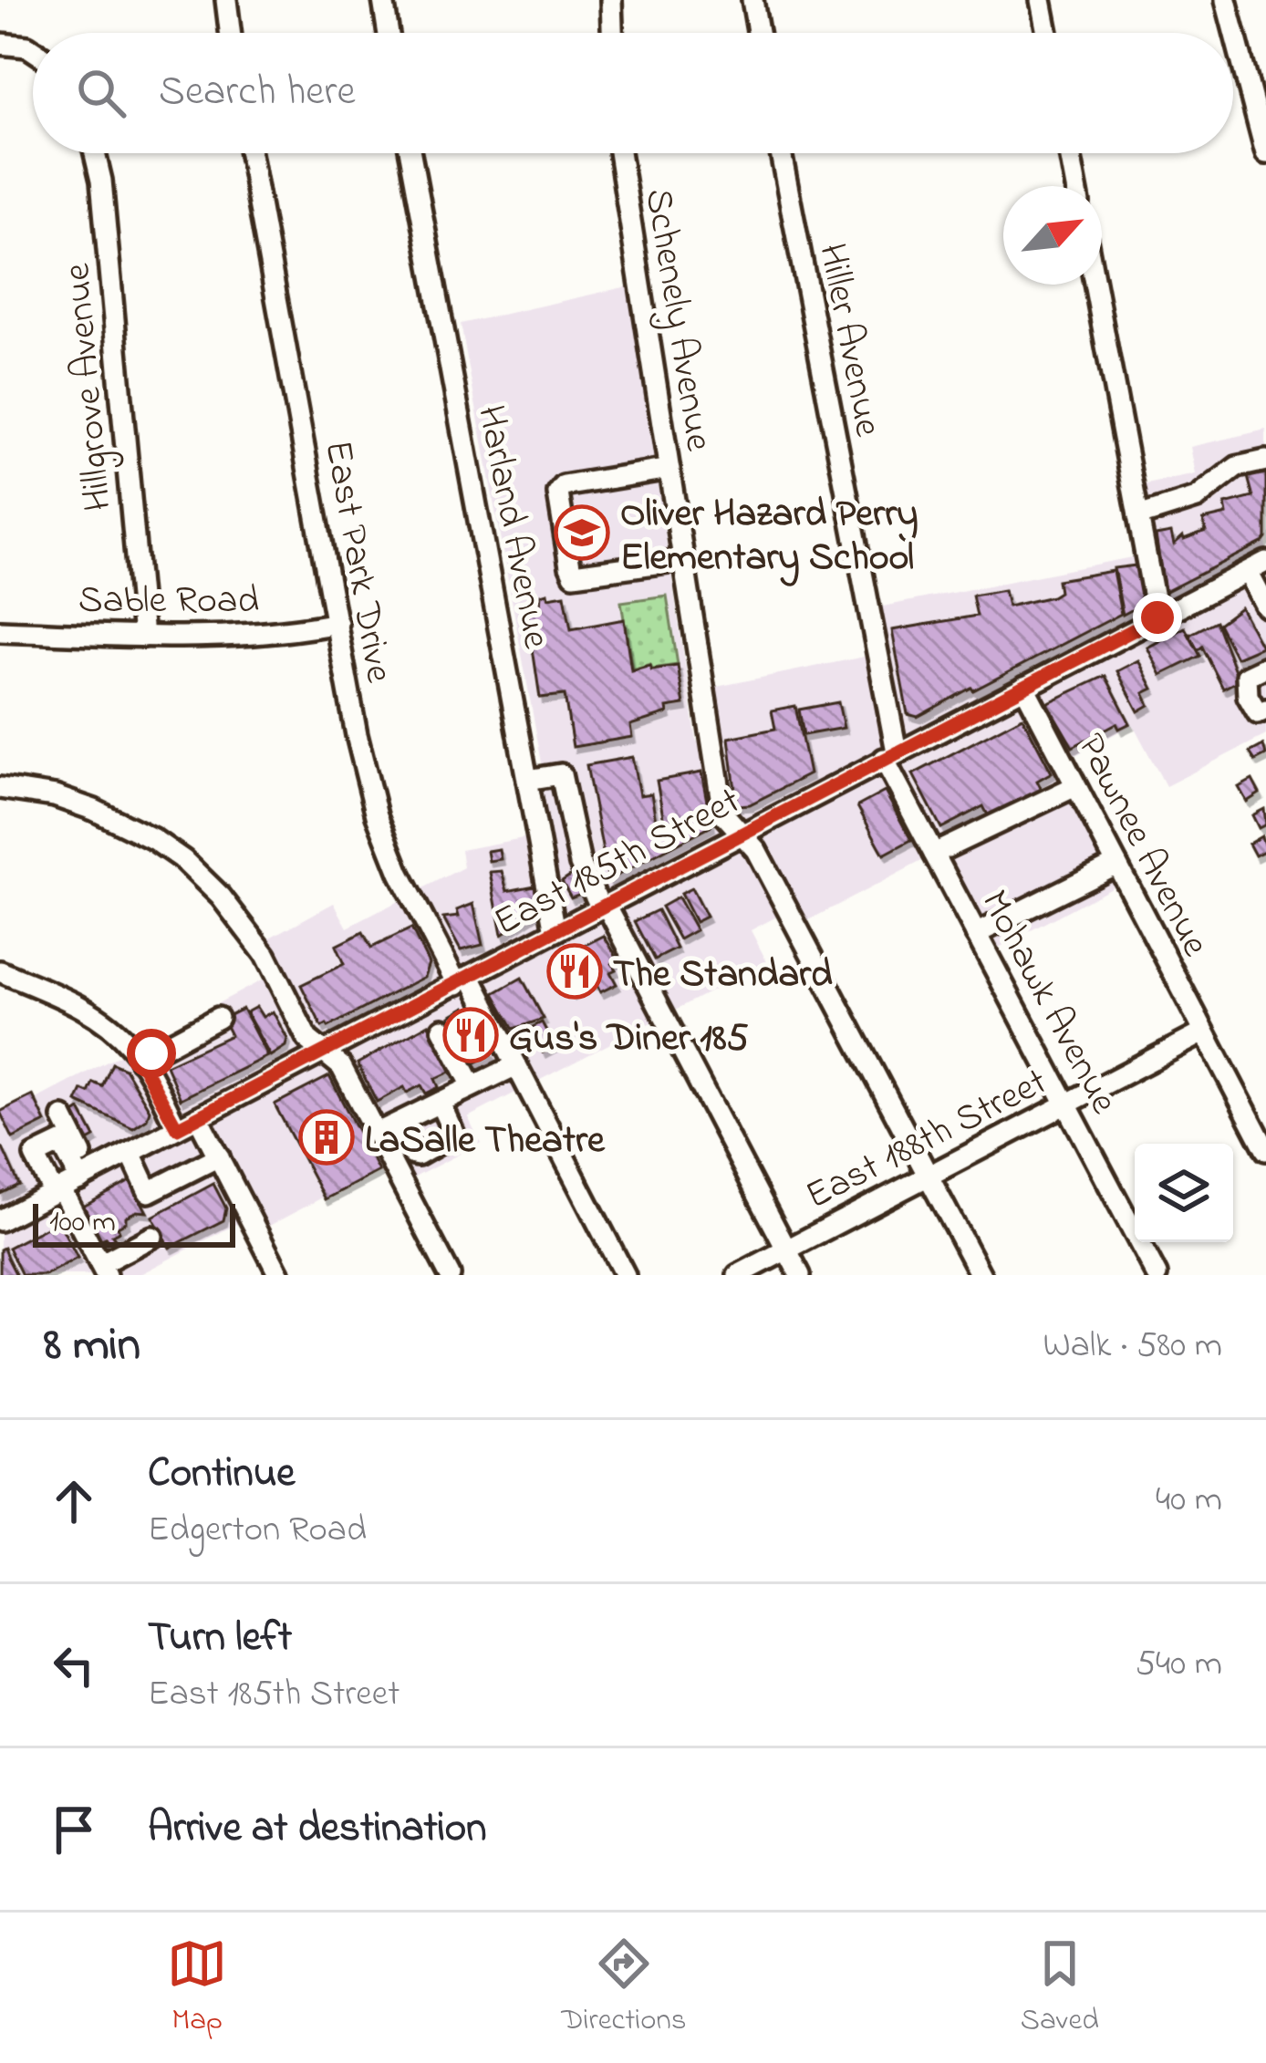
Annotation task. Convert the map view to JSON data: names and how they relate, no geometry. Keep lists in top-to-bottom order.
{
  "streets": {
    "street": [
      "Schenely Avenue",
      "Hiller Avenue",
      "Hillgrove Avenue",
      "Harland Avenue",
      "East Park Drive",
      "Sable Road",
      "Pawnee Avenue",
      "East 185th Street",
      "Mohawk Avenue",
      "East 188th Street"
    ]
  },
  "crossings": [
    ["Schenely Avenue", "East 185th Street"],
    ["Schenely Avenue", "East 188th Street"],
    ["Hiller Avenue", "East 185th Street"],
    ["Hiller Avenue", "Mohawk Avenue"],
    ["Hillgrove Avenue", "Sable Road"],
    ["Harland Avenue", "East 185th Street"],
    ["East Park Drive", "Sable Road"],
    ["East Park Drive", "East 185th Street"],
    ["Pawnee Avenue", "East 185th Street"],
    ["Pawnee Avenue", "East 188th Street"],
    ["East 185th Street", "Mohawk Avenue"],
    ["Mohawk Avenue", "East 188th Street"]
  ],
  "places": {
    "school or university": ["Oliver Hazard Perry Elementary School"],
    "restaurant": ["The Standard", "Gus's Diner 185"],
    "building": ["LaSalle Theatre"]
  },
  "scale_bar": "100 m",
  "north": "top right",
  "page": {
    "search": "Search here",
    "scale": "100 m",
    "heading": ["8 min", "Walk · 580 m"],
    "list": [
      ["Continue", "Edgerton Road", "40 m"],
      ["Turn left", "East 185th Street", "540 m"],
      "Arrive at destination"
    ],
    "nav": ["Map", "Directions", "Saved"]
  }
}
